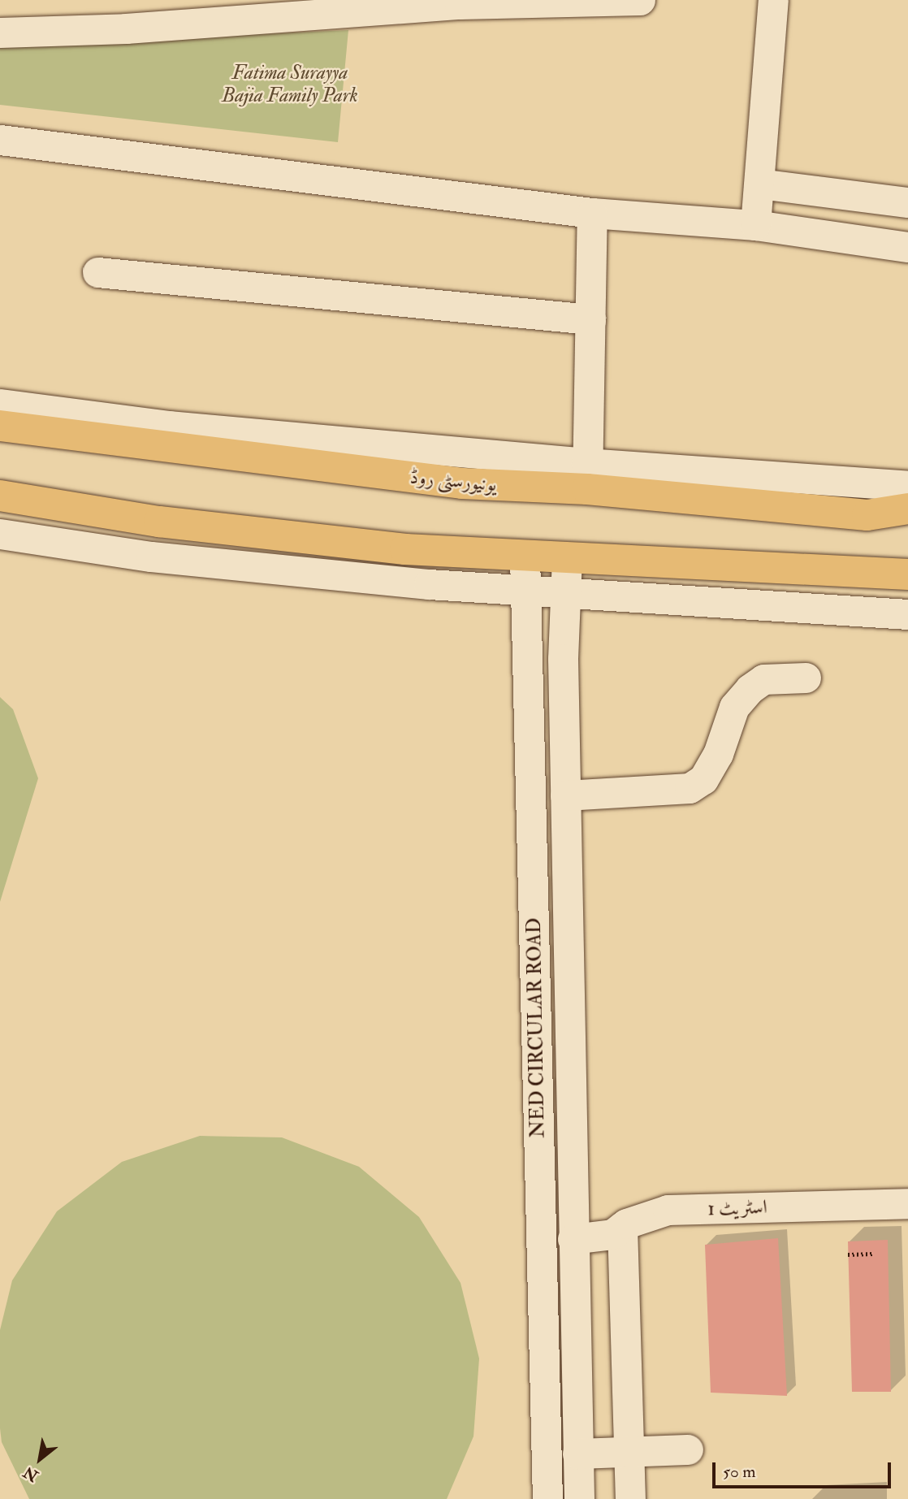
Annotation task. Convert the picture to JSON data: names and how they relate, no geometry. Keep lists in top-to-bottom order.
{
  "streets": {
    "main road": ["یونیورسٹی روڈ"],
    "street": ["NED CIRCULAR ROAD", "اسٹریٹ 1"]
  },
  "crossings": [
    ["NED CIRCULAR ROAD", "اسٹریٹ 1"]
  ],
  "parks": ["Fatima Surayya Bajia Family Park"],
  "scale_bar": "50 m",
  "north": "bottom left"
}
